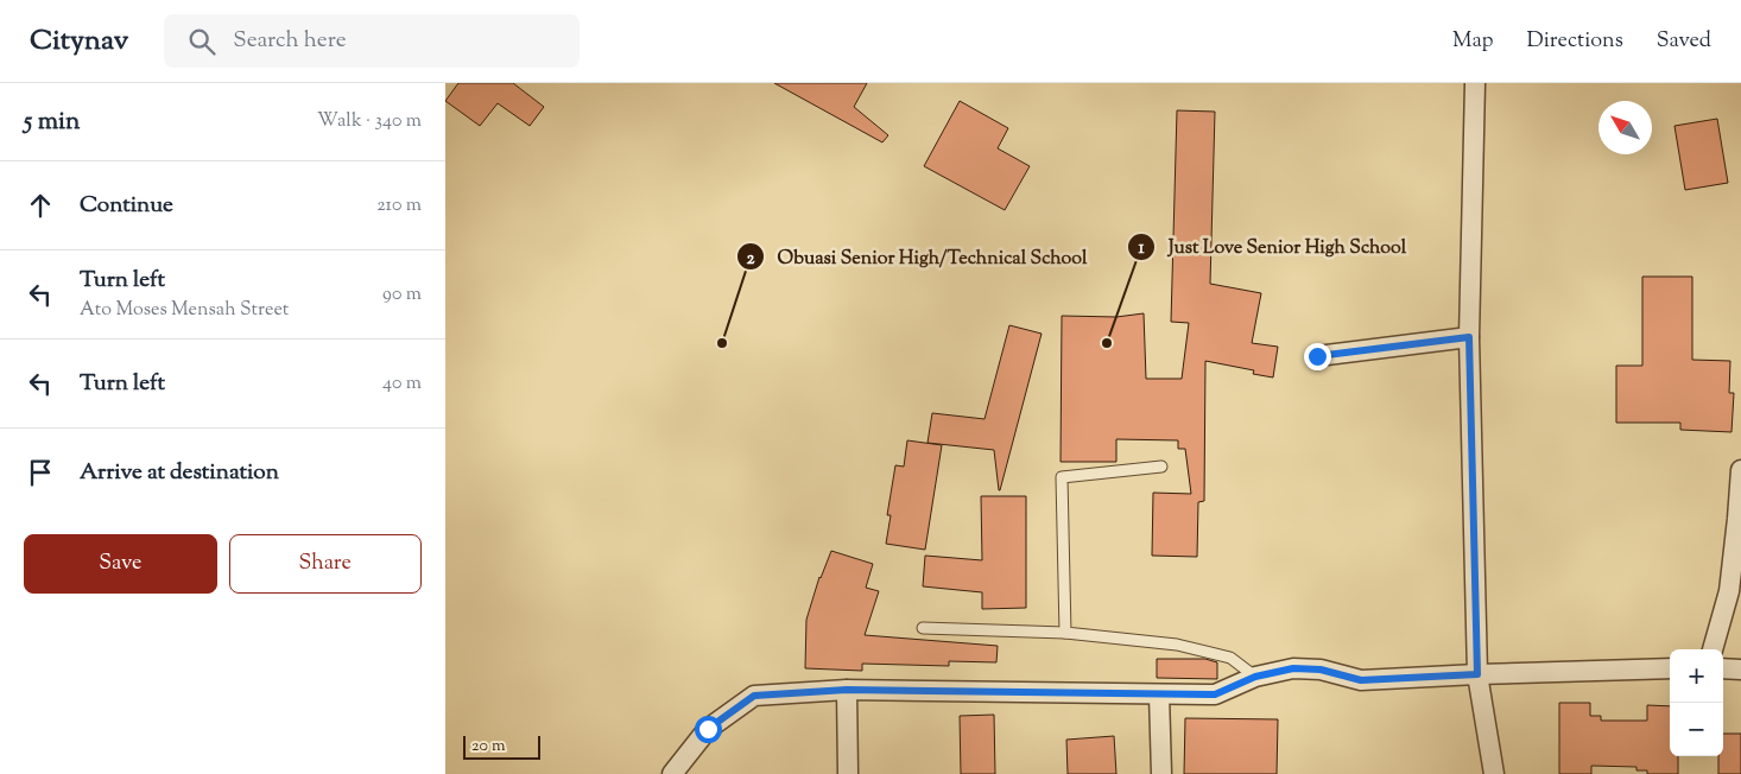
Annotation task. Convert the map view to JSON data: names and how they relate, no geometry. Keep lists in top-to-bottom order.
{
  "places": ["Obuasi Senior High/Technical School", "Just Love Senior High School"],
  "scale_bar": "20 m",
  "north": "top left",
  "page": {
    "header": "Citynav",
    "search": "Search here",
    "nav": ["Map", "Directions", "Saved"],
    "heading": ["5 min", "Walk · 340 m"],
    "list": [
      ["Continue", "210 m"],
      ["Turn left", "Ato Moses Mensah Street", "90 m"],
      ["Turn left", "40 m"],
      "Arrive at destination"
    ],
    "buttons": ["Save", "Share"],
    "map_buttons": ["+", "−"],
    "scale": "20 m"
  }
}
